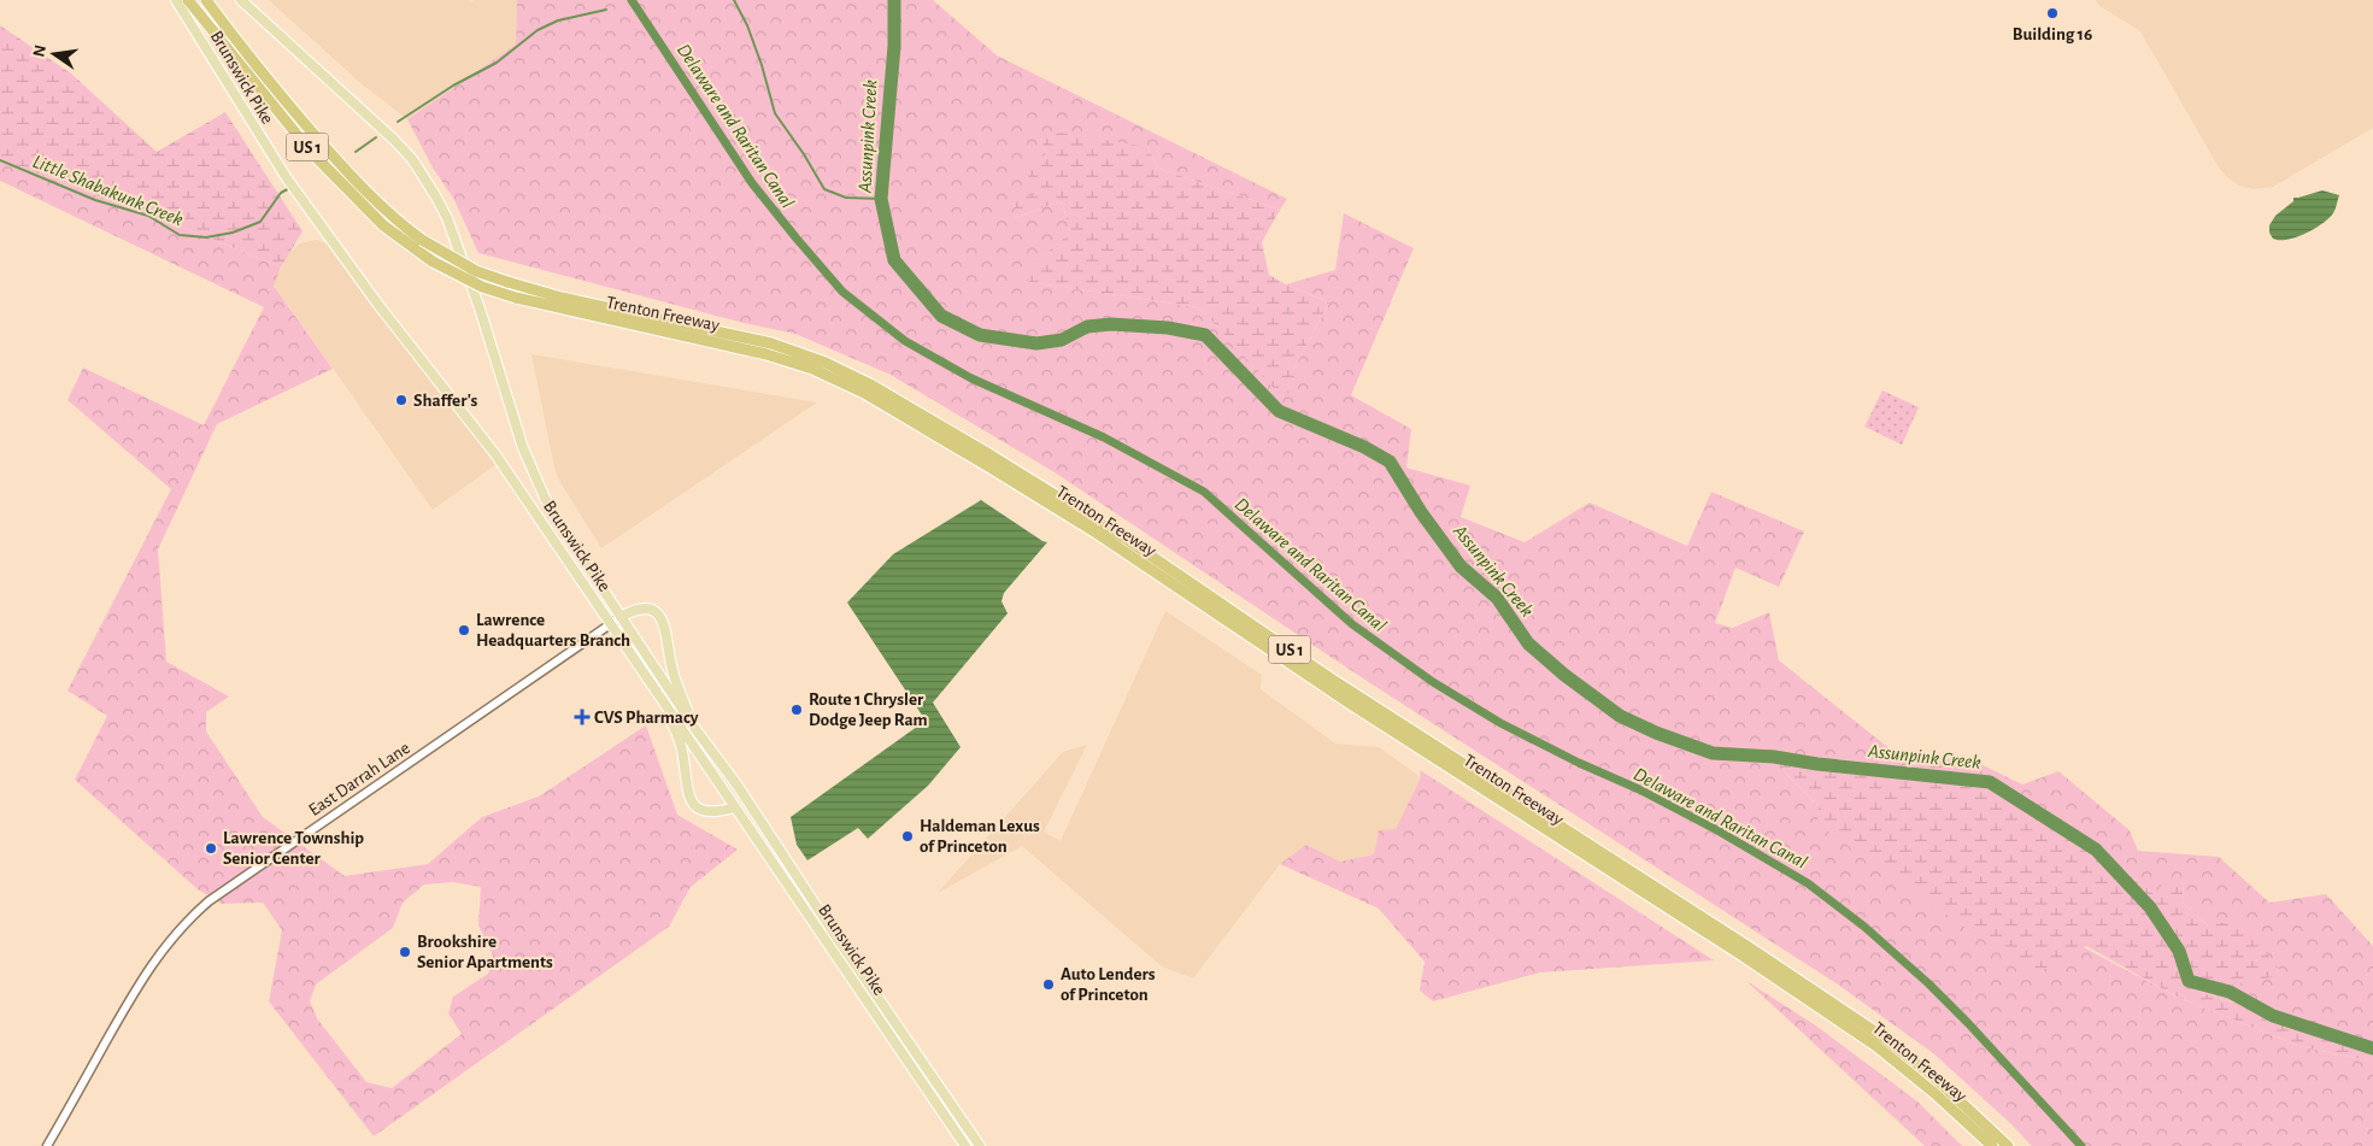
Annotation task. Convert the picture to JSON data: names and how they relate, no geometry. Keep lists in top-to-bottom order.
{
  "streets": {
    "highway": ["US 1", "Trenton Freeway"],
    "main road": ["Brunswick Pike"],
    "street": ["East Darrah Lane"]
  },
  "crossings": [
    ["Brunswick Pike", "East Darrah Lane"]
  ],
  "water": ["Delaware and Raritan Canal", "Assunpink Creek", "Little Shabakunk Creek"],
  "places": {
    "other": [
      "Building 16",
      "Shaffer's",
      "Lawrence Headquarters Branch",
      "Route 1 Chrysler Dodge Jeep Ram",
      "Haldeman Lexus of Princeton",
      "Lawrence Township Senior Center",
      "Brookshire Senior Apartments",
      "Auto Lenders of Princeton"
    ],
    "health": ["CVS Pharmacy"]
  },
  "north": "left"
}
